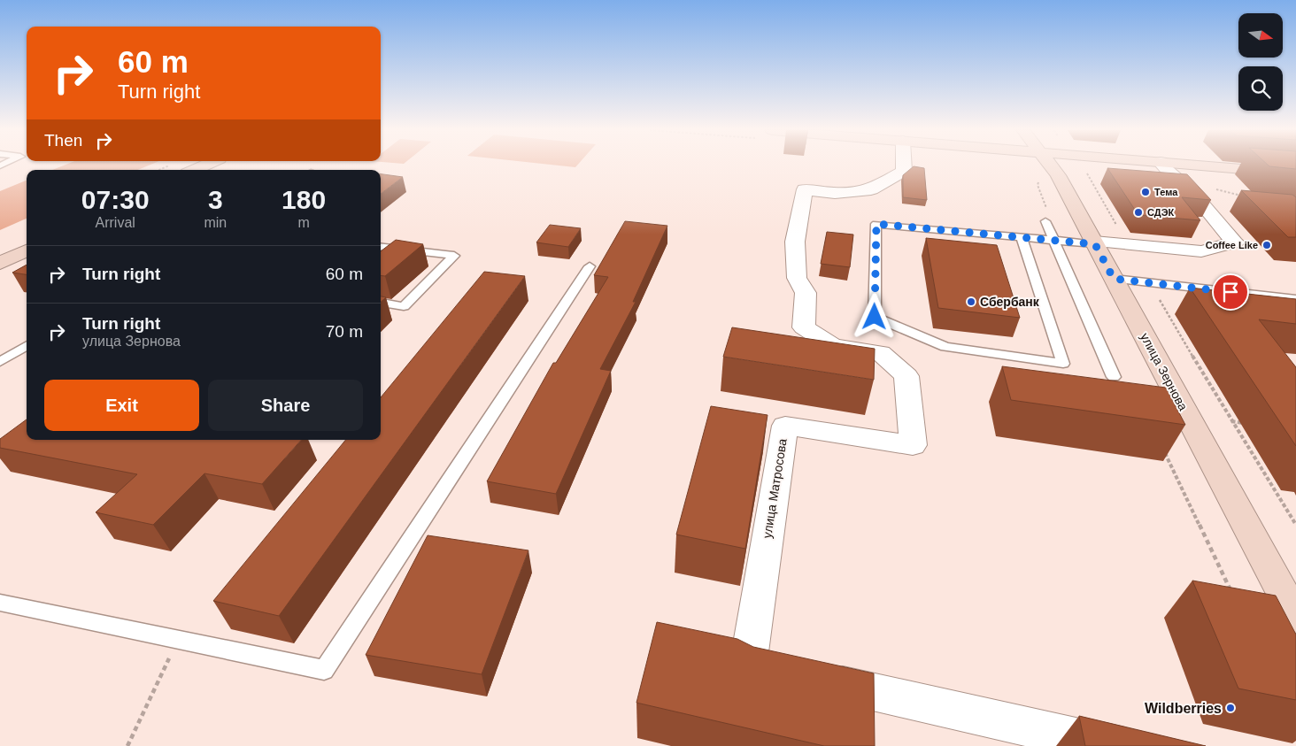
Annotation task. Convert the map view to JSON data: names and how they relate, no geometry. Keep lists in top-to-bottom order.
{
  "streets": {
    "main road": ["улица Зернова"],
    "street": ["улица Матросова"]
  },
  "places": [
    "Тема",
    "СДЭК",
    "Coffee Like",
    "Сбербанк",
    "Wildberries"
  ],
  "north": "right",
  "page": {
    "turn": ["60 m", "Turn right"],
    "then": "Then",
    "eta": [
      "07:30",
      "Arrival",
      "3",
      "min",
      "180",
      "m"
    ],
    "list": [
      {
        "name": "Turn right",
        "value": "60 m"
      },
      {
        "name": "Turn right",
        "note": "улица Зернова",
        "value": "70 m"
      }
    ],
    "buttons": ["Exit", "Share"]
  }
}
